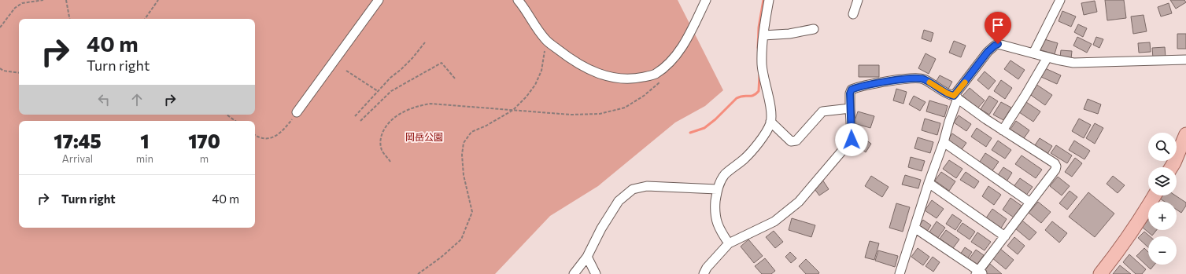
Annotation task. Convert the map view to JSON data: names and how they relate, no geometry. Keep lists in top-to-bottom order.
{
  "parks": ["岡岳公園"],
  "page": {
    "turn": ["40 m", "Turn right"],
    "eta": [
      "17:45",
      "Arrival",
      "1",
      "min",
      "170",
      "m"
    ],
    "map_buttons": ["+", "−"],
    "list": [
      {
        "name": "Turn right",
        "value": "40 m"
      }
    ]
  }
}
